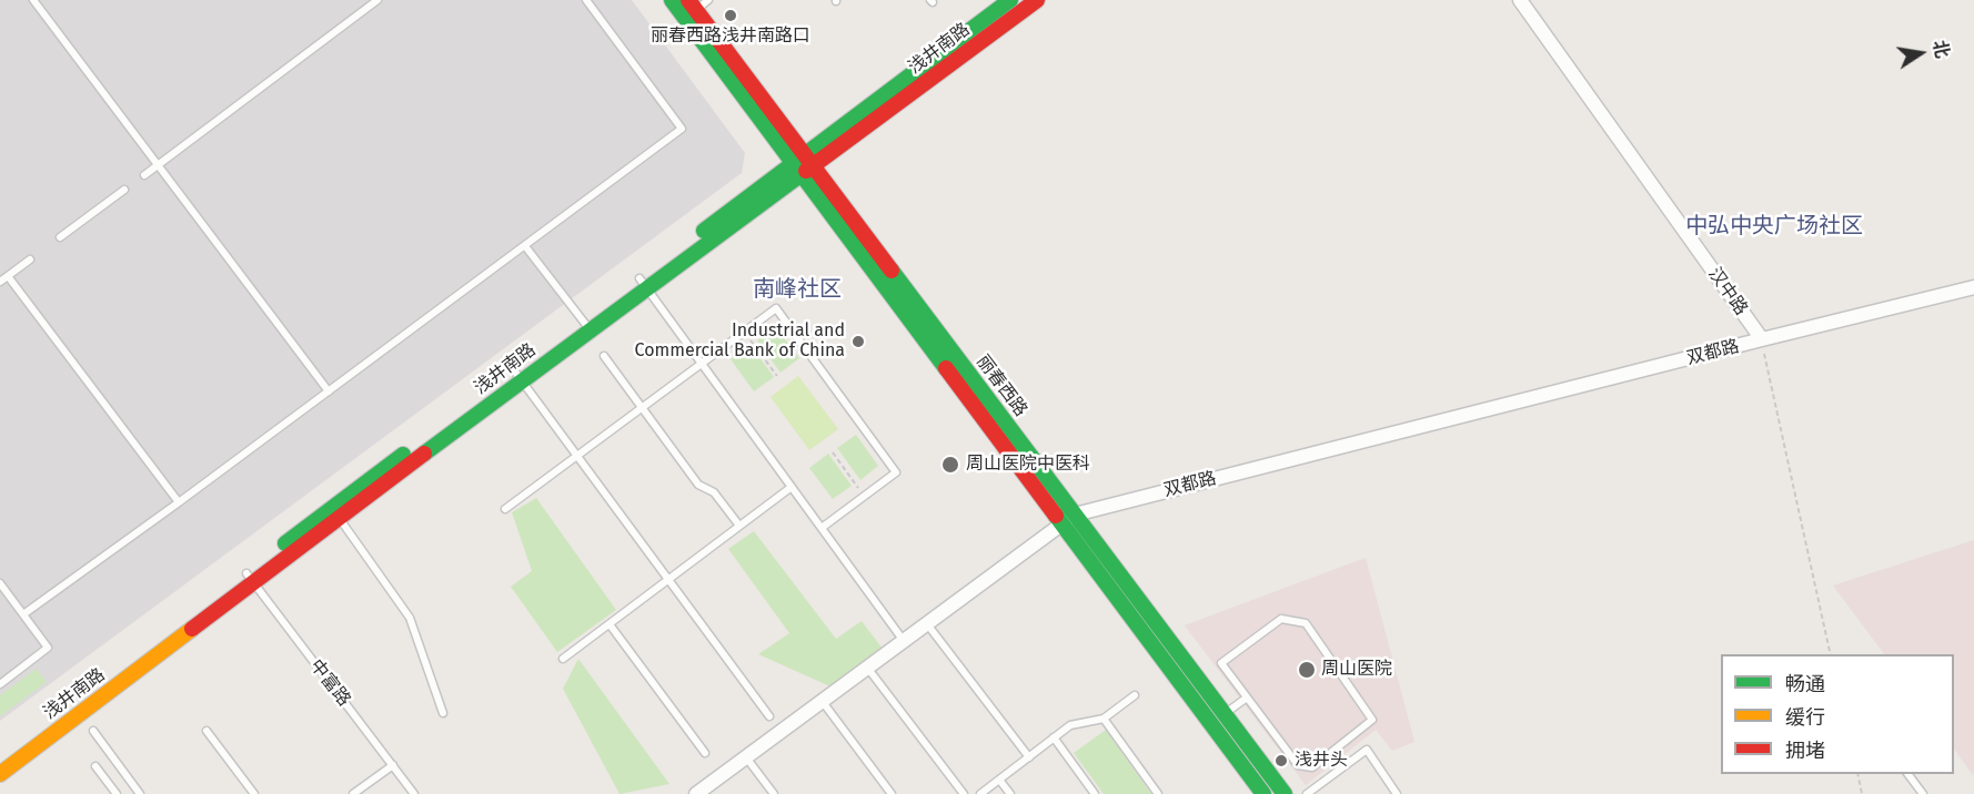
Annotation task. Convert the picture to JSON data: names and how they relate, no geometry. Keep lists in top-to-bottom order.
{
  "streets": {
    "street": [
      "浅井南路",
      "汉中路",
      "双都路",
      "丽春西路"
    ],
    "lane": ["中富路"]
  },
  "crossings": [
    ["浅井南路", "丽春西路"],
    ["浅井南路", "中富路"],
    ["汉中路", "双都路"],
    ["双都路", "丽春西路"]
  ],
  "districts": ["中弘中央广场社区", "南峰社区"],
  "places": [
    "丽春西路浅井南路口",
    "Industrial and Commercial Bank of China",
    "周山医院中医科",
    "周山医院",
    "浅井头"
  ],
  "legend": ["畅通", "缓行", "拥堵"],
  "north": "right"
}
